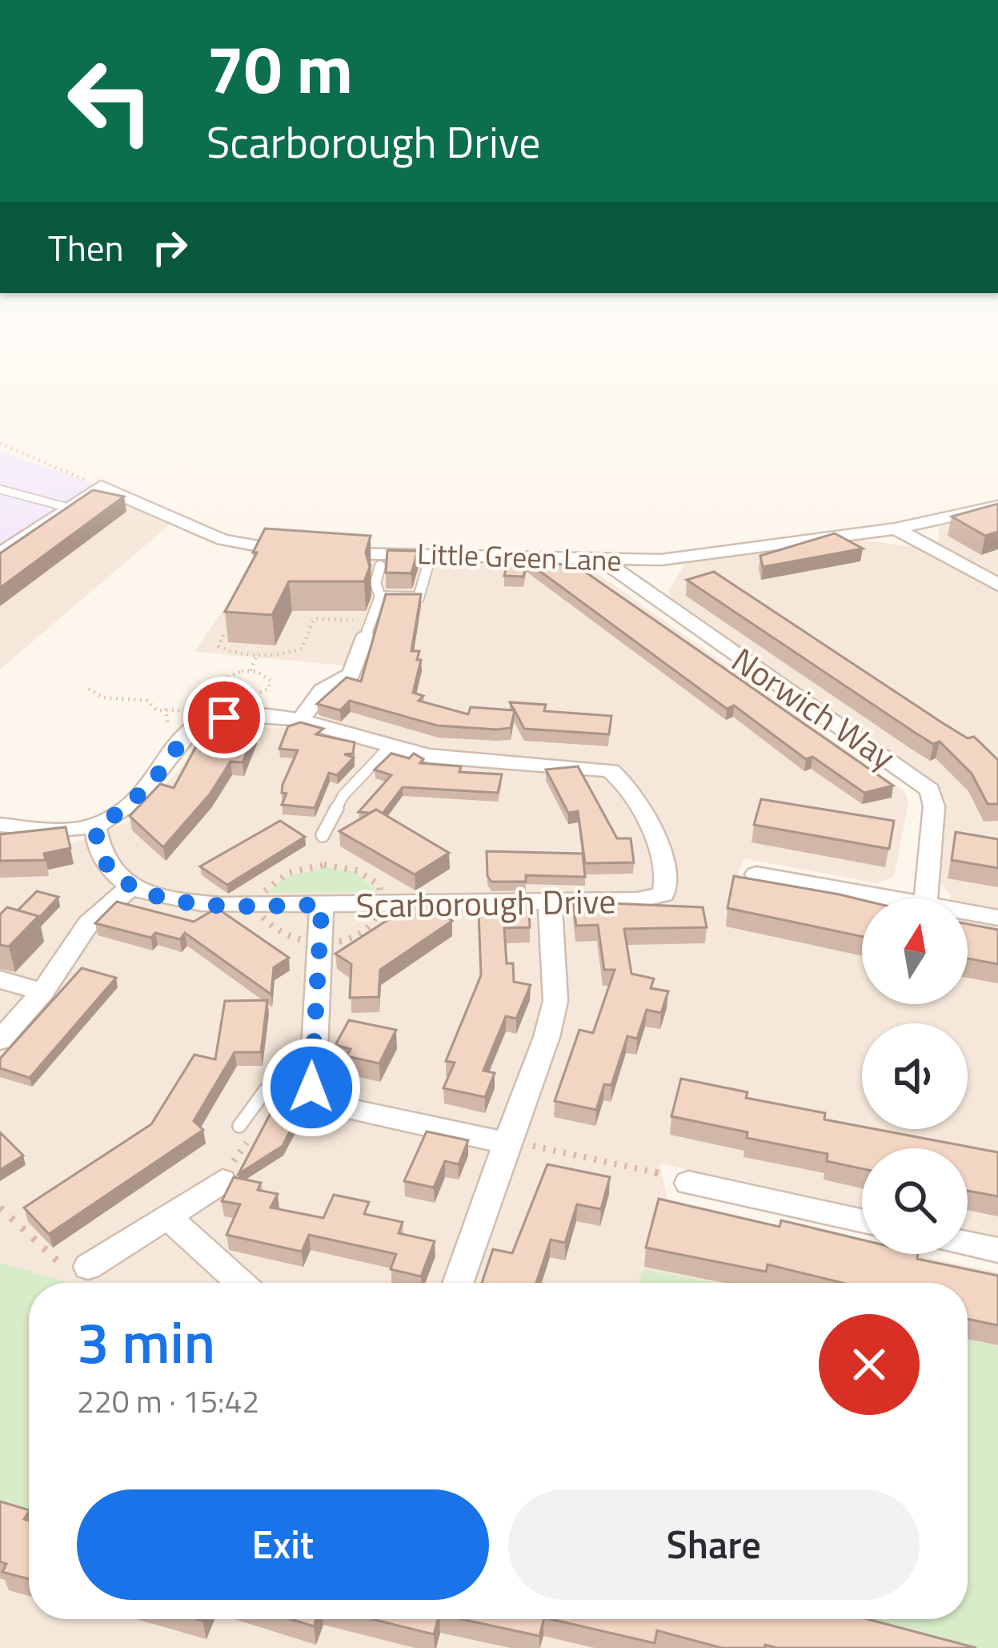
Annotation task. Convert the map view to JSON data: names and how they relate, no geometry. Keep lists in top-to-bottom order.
{
  "streets": {
    "street": ["Little Green Lane", "Norwich Way", "Scarborough Drive"]
  },
  "crossings": [
    ["Little Green Lane", "Norwich Way"]
  ],
  "north": "top",
  "page": {
    "turn": ["70 m", "Scarborough Drive"],
    "then": "Then",
    "heading": ["3 min", "220 m · 15:42"],
    "buttons": ["Exit", "Share"]
  }
}
